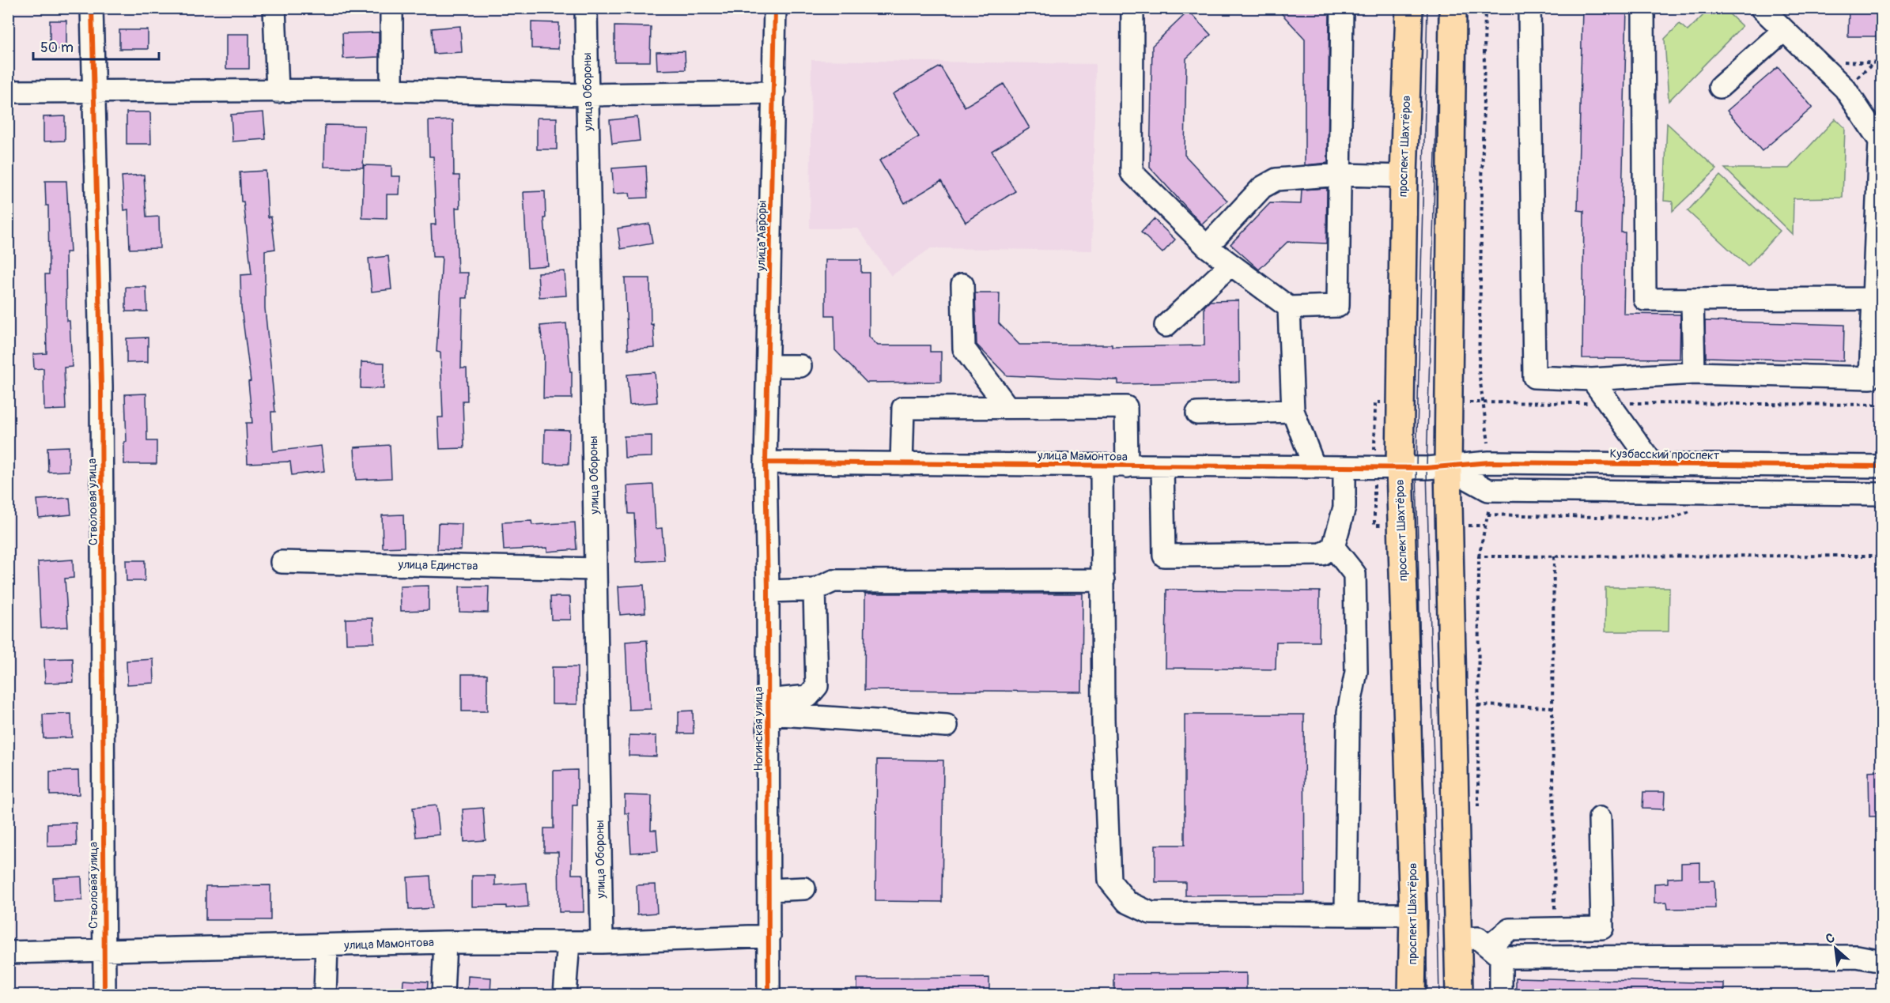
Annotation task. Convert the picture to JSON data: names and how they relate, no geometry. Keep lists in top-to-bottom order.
{
  "streets": {
    "main road": ["проспект Шахтёров"],
    "street": [
      "улица Обороны",
      "улица Авроры",
      "Кузбасский проспект",
      "улица Мамонтова",
      "Стволовая улица",
      "улица Единства",
      "Ногинская улица"
    ]
  },
  "crossings": [
    ["улица Обороны", "улица Мамонтова"],
    ["улица Обороны", "улица Единства"],
    ["проспект Шахтёров", "Кузбасский проспект"],
    ["проспект Шахтёров", "улица Мамонтова"],
    ["улица Авроры", "улица Мамонтова"],
    ["улица Авроры", "Ногинская улица"],
    ["Кузбасский проспект", "улица Мамонтова"],
    ["улица Мамонтова", "Стволовая улица"],
    ["улица Мамонтова", "Ногинская улица"]
  ],
  "scale_bar": "50 m",
  "north": "top left"
}
